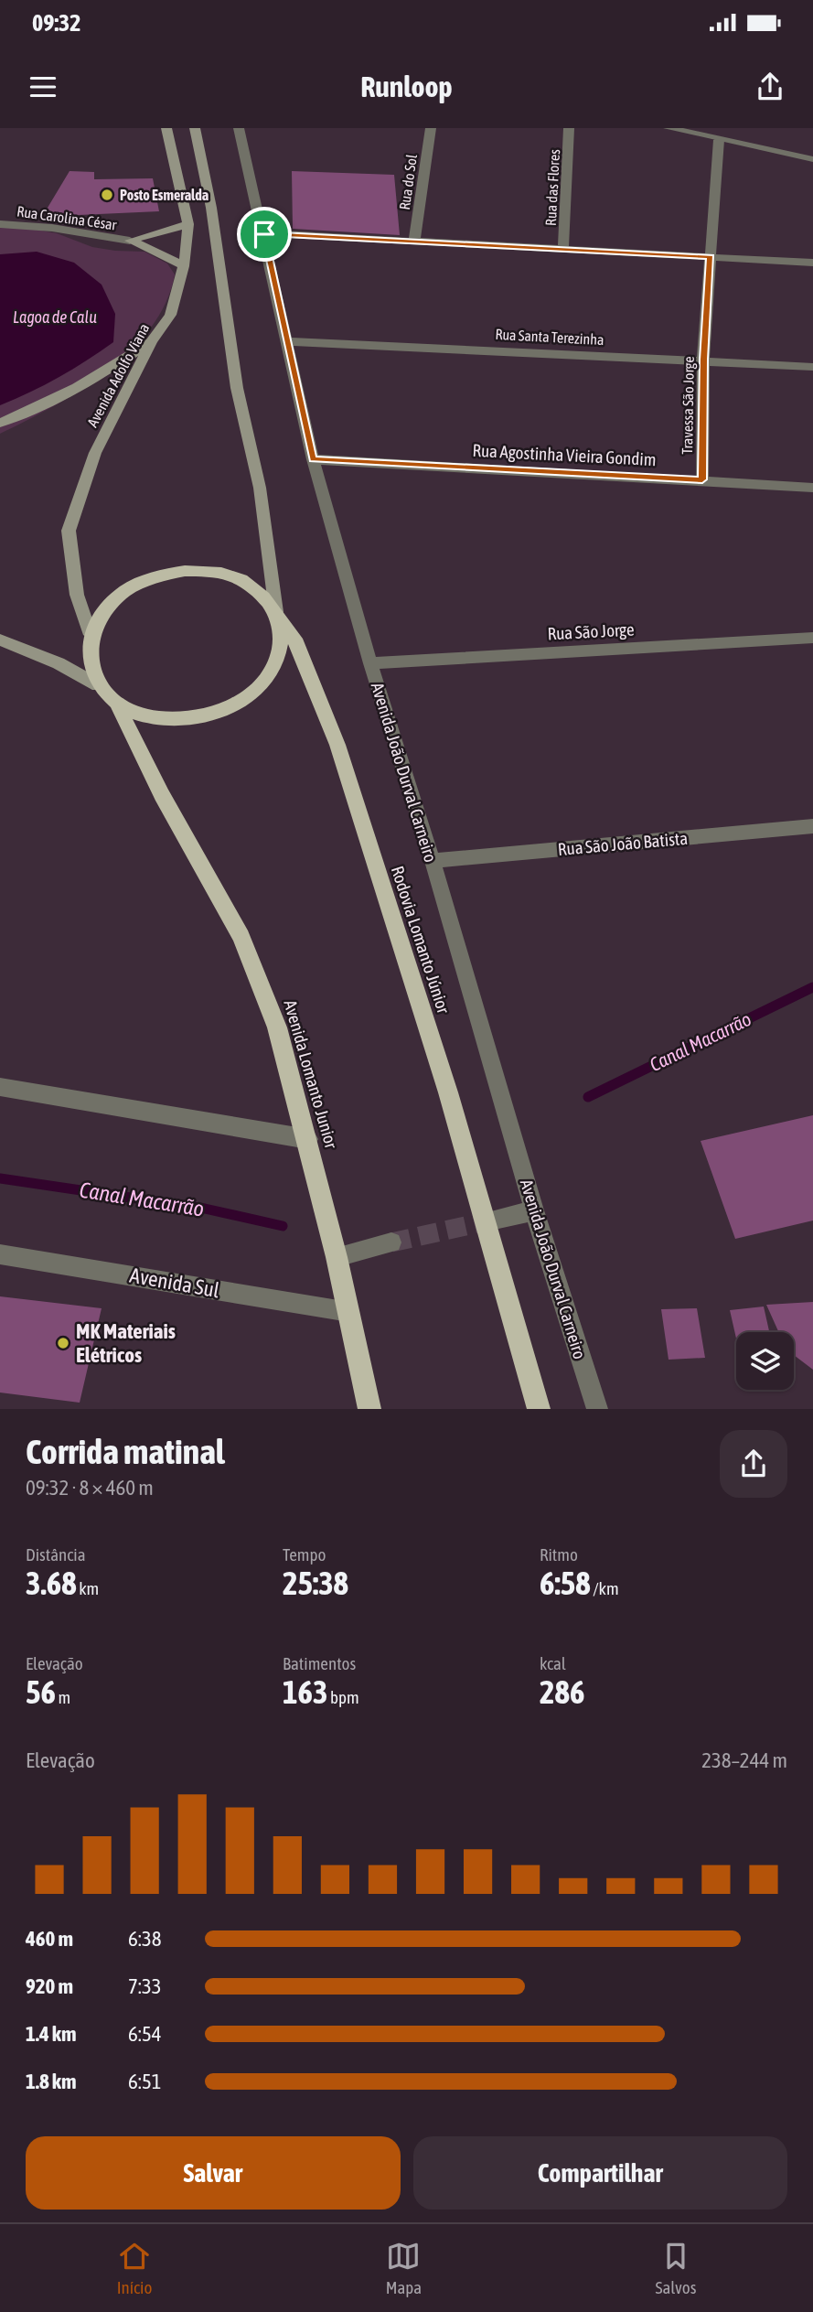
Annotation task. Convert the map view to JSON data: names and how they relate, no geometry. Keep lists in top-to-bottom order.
{
  "streets": {
    "highway": ["Rodovia Lomanto Júnior", "Avenida Lomanto Junior"],
    "main road": ["Avenida Adolfo Viana"],
    "street": [
      "Rua do Sol",
      "Rua das Flores",
      "Rua Carolina César",
      "Rua Santa Terezinha",
      "Travessa São Jorge",
      "Rua Agostinha Vieira Gondim",
      "Rua São Jorge",
      "Avenida João Durval Carneiro",
      "Rua São João Batista",
      "Avenida Sul"
    ]
  },
  "crossings": [
    ["Rua Santa Terezinha", "Travessa São Jorge"],
    ["Rua Santa Terezinha", "Avenida João Durval Carneiro"],
    ["Avenida Adolfo Viana", "Rodovia Lomanto Júnior"],
    ["Avenida Adolfo Viana", "Avenida Lomanto Junior"],
    ["Travessa São Jorge", "Rua Agostinha Vieira Gondim"],
    ["Rua Agostinha Vieira Gondim", "Avenida João Durval Carneiro"],
    ["Rua São Jorge", "Avenida João Durval Carneiro"],
    ["Avenida João Durval Carneiro", "Rua São João Batista"],
    ["Rodovia Lomanto Júnior", "Avenida Lomanto Junior"],
    ["Avenida Lomanto Junior", "Avenida Sul"]
  ],
  "water": ["Lagoa de Calu", "Canal Macarrão"],
  "places": ["Posto Esmeralda", "MK Materiais Elétricos"],
  "page": {
    "status": "09:32",
    "header": "Runloop",
    "heading": ["Corrida matinal", "09:32 · 8 × 460 m"],
    "stats": [
      ["Distância", "3.68 km"],
      ["Tempo", "25:38"],
      ["Ritmo", "6:58 /km"],
      ["Elevação", "56 m"],
      ["Batimentos", "163 bpm"],
      ["kcal", "286"]
    ],
    "chart": ["Elevação", "238–244 m"],
    "list": [
      {
        "name": "460 m",
        "note": "6:38"
      },
      {
        "name": "920 m",
        "note": "7:33"
      },
      {
        "name": "1.4 km",
        "note": "6:54"
      },
      {
        "name": "1.8 km",
        "note": "6:51"
      }
    ],
    "buttons": ["Salvar", "Compartilhar"],
    "tabs": ["Início", "Mapa", "Salvos"]
  }
}
